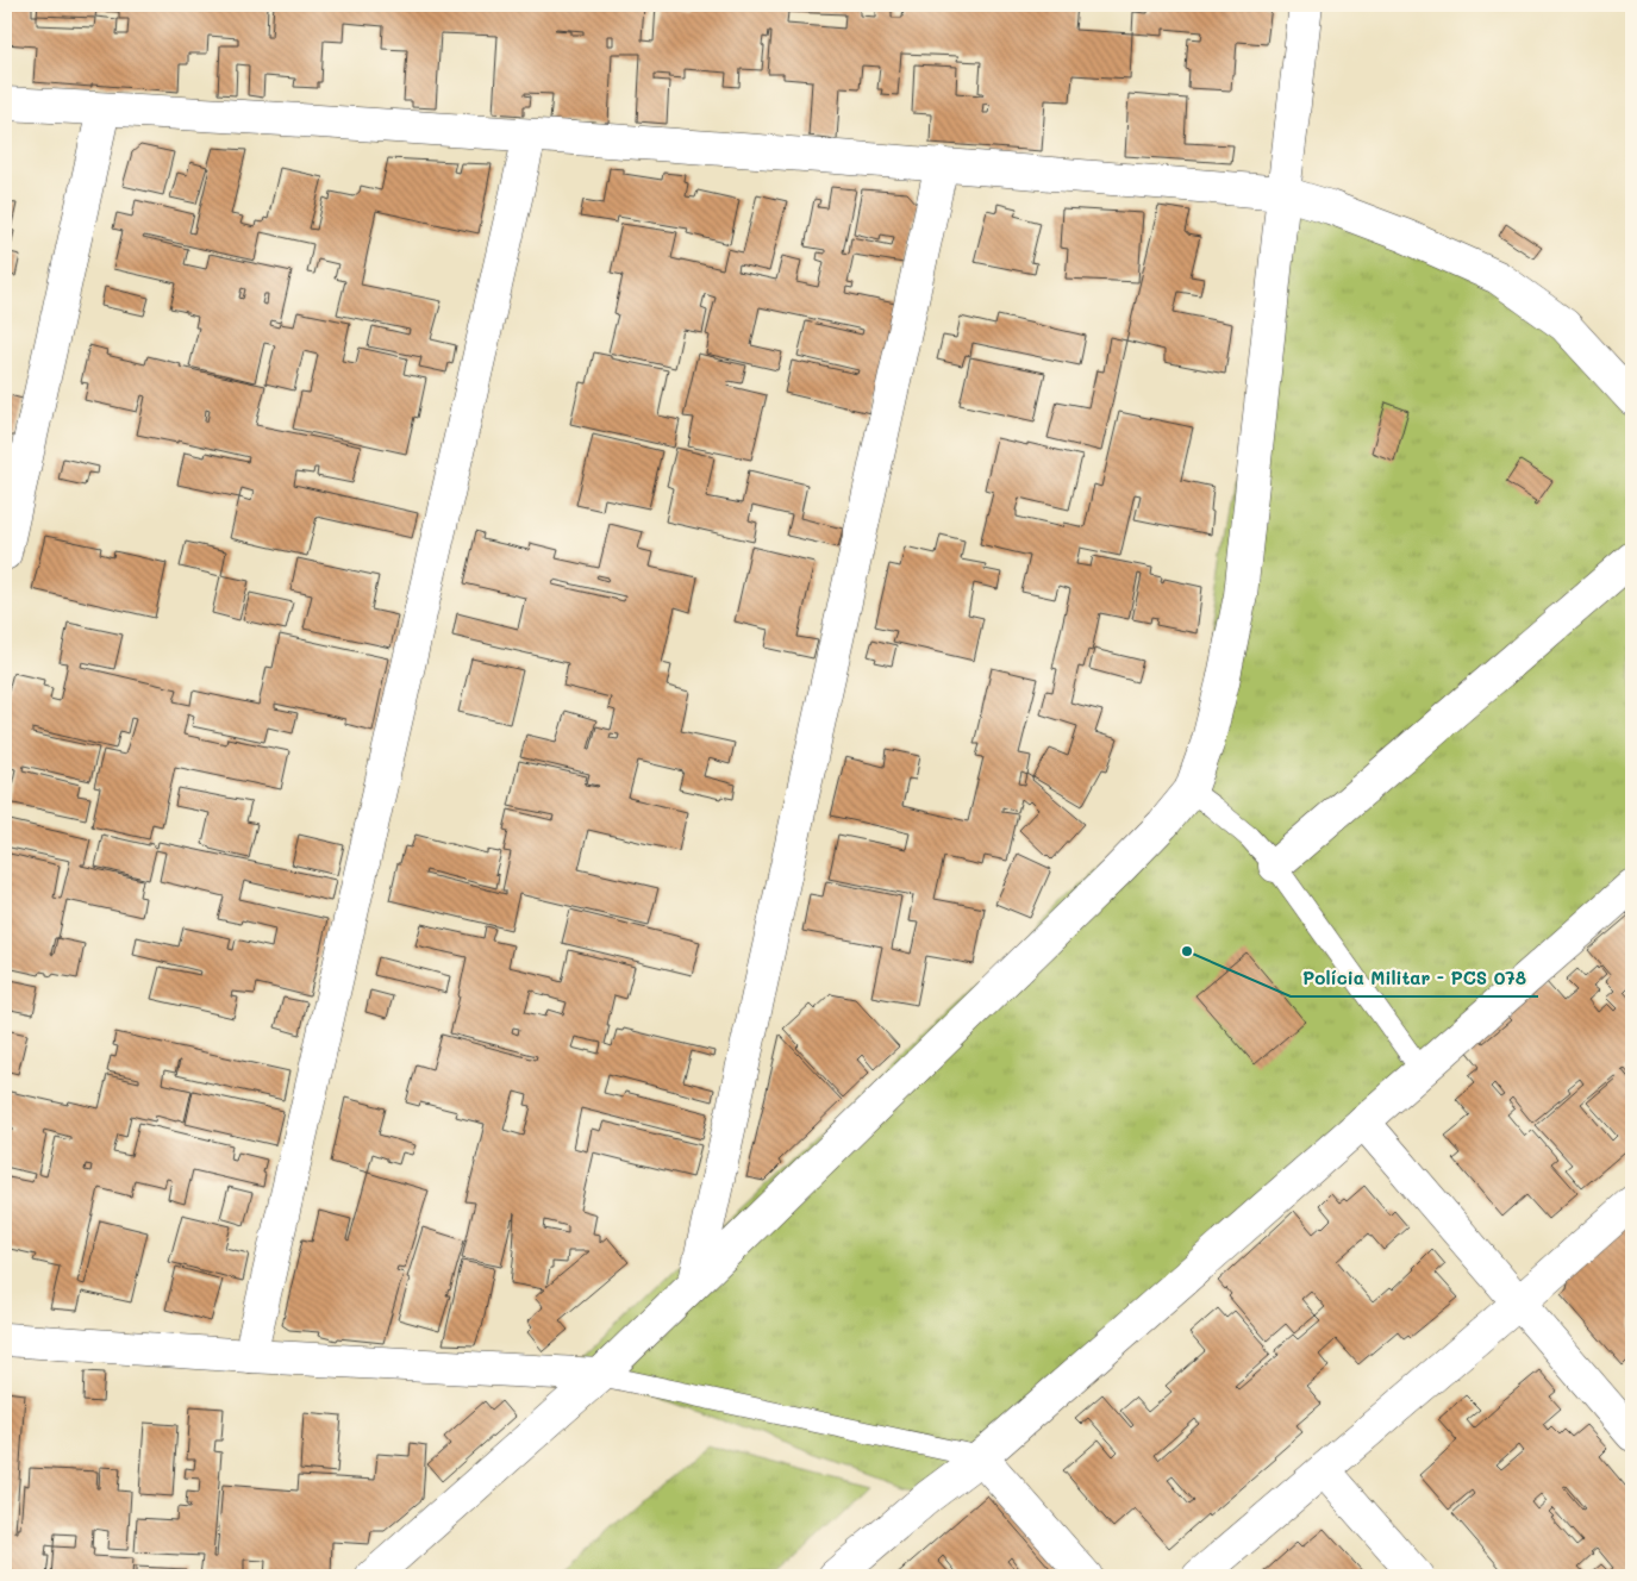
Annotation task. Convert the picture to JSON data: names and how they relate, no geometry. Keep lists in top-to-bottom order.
{
  "places": ["Polícia Militar - PCS 078"]
}
